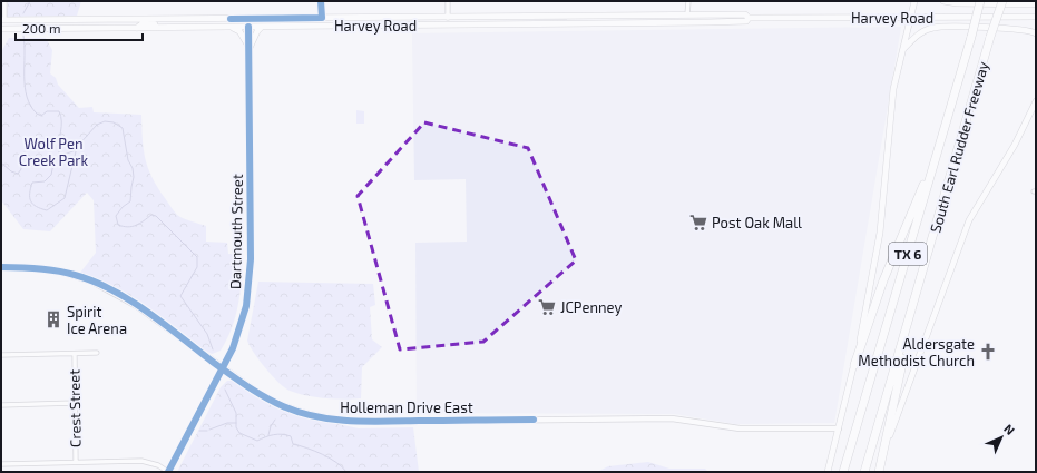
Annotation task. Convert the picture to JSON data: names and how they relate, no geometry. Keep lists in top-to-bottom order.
{
  "streets": {
    "highway": ["South Earl Rudder Freeway", "TX 6"],
    "main road": ["Harvey Road"],
    "street": ["Dartmouth Street", "Holleman Drive East", "Crest Street"]
  },
  "crossings": [
    ["Harvey Road", "Dartmouth Street"],
    ["Dartmouth Street", "Holleman Drive East"]
  ],
  "parks": ["Wolf Pen Creek Park"],
  "places": {
    "supermarket": ["Post Oak Mall", "JCPenney"],
    "building": ["Spirit Ice Arena"],
    "church": ["Aldersgate Methodist Church"]
  },
  "scale_bar": "200 m",
  "north": "top right"
}
